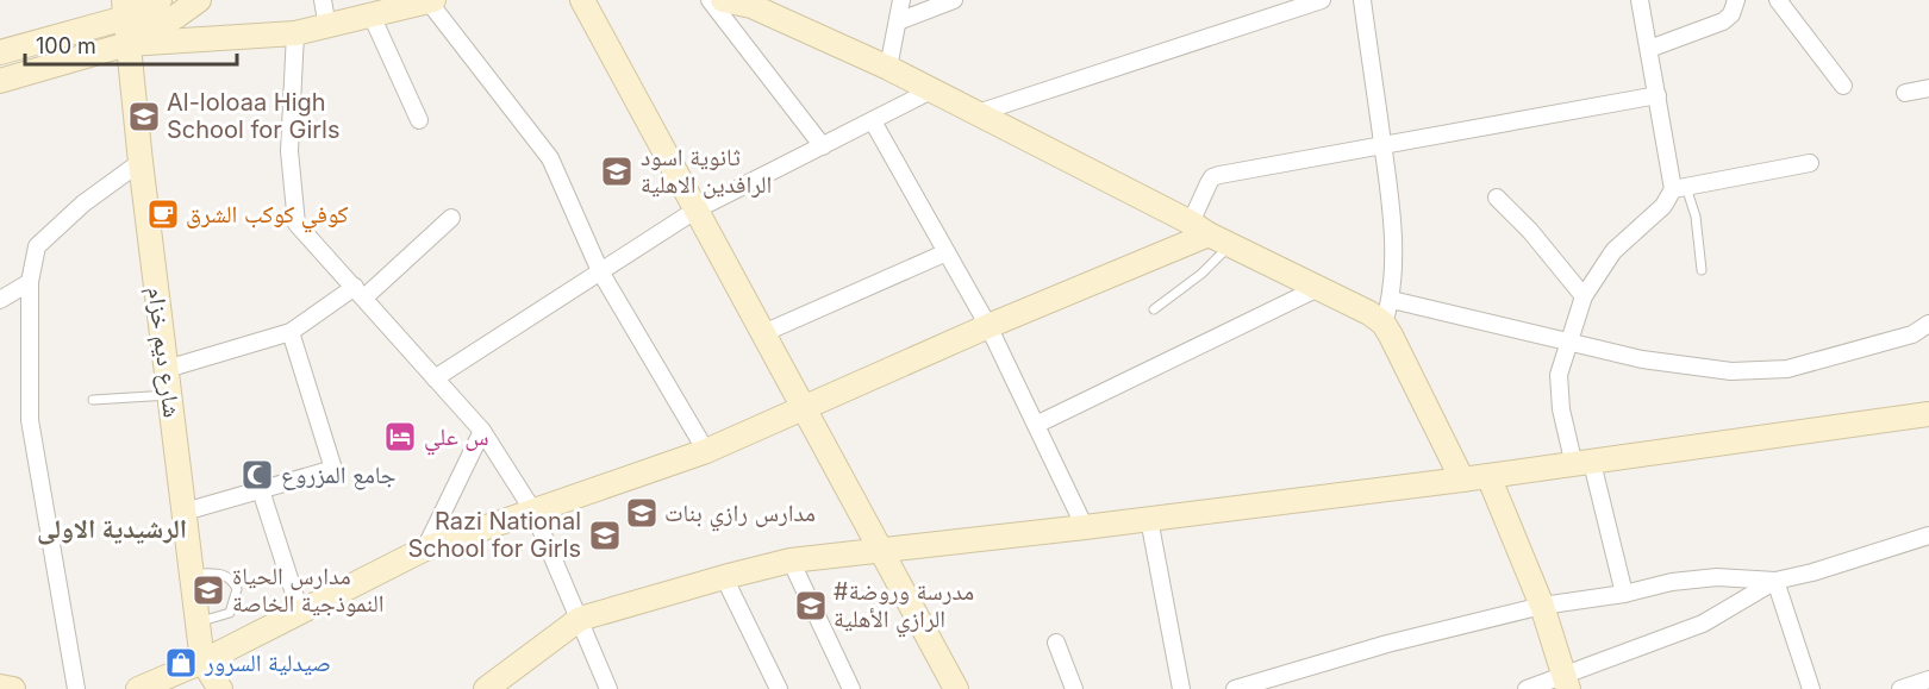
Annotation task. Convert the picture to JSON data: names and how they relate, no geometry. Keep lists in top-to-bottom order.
{
  "streets": {
    "street": ["شارع ديم خزام"]
  },
  "districts": ["الرشيدية الاولى"],
  "places": {
    "school or university": [
      "Al-loloaa High School for Girls",
      "ثانوية اسود الرافدين الاهلية",
      "مدارس رازي بنات",
      "Razi National School for Girls",
      "مدارس الحياة النموذجية الخاصة",
      "#مدرسة وروضة الرازي الأهلية"
    ],
    "cafe": ["كوفي كوكب الشرق"],
    "hotel": ["س علي"],
    "mosque": ["جامع المزروع"],
    "shop": ["صيدلية السرور"]
  },
  "scale_bar": "100 m"
}
